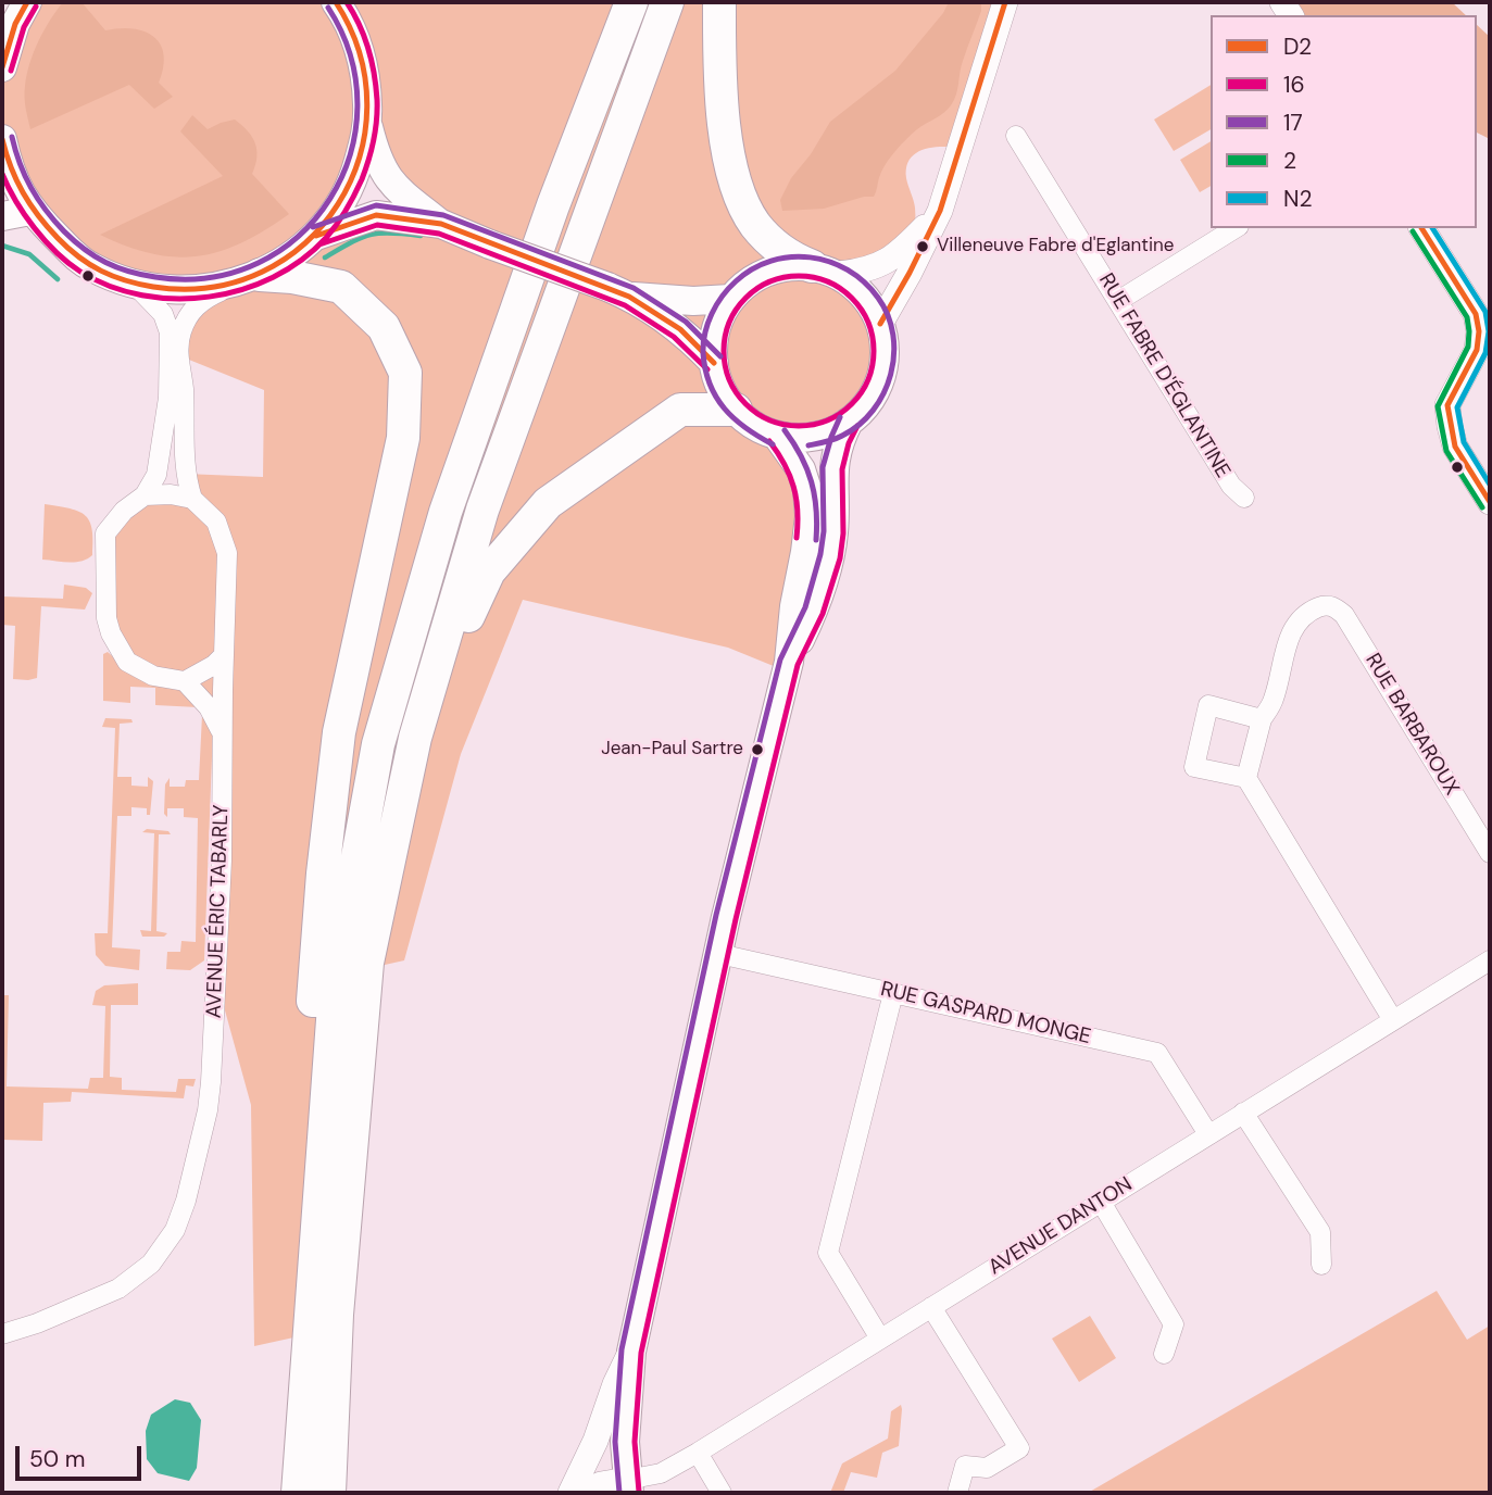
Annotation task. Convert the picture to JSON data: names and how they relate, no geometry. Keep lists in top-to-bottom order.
{
  "streets": {
    "street": [
      "RUE FABRE D'ÉGLANTINE",
      "RUE BARBAROUX",
      "AVENUE ÉRIC TABARLY",
      "RUE GASPARD MONGE",
      "AVENUE DANTON"
    ]
  },
  "crossings": [
    ["RUE GASPARD MONGE", "AVENUE DANTON"]
  ],
  "places": ["Villeneuve Fabre d'Eglantine", "Jean-Paul Sartre"],
  "lines": [
    "transit line D2",
    "transit line 16",
    "transit line 17",
    "transit line N2",
    "transit line 2"
  ],
  "legend": [
    "D2",
    "16",
    "17",
    "2",
    "N2"
  ],
  "scale_bar": "50 m"
}
